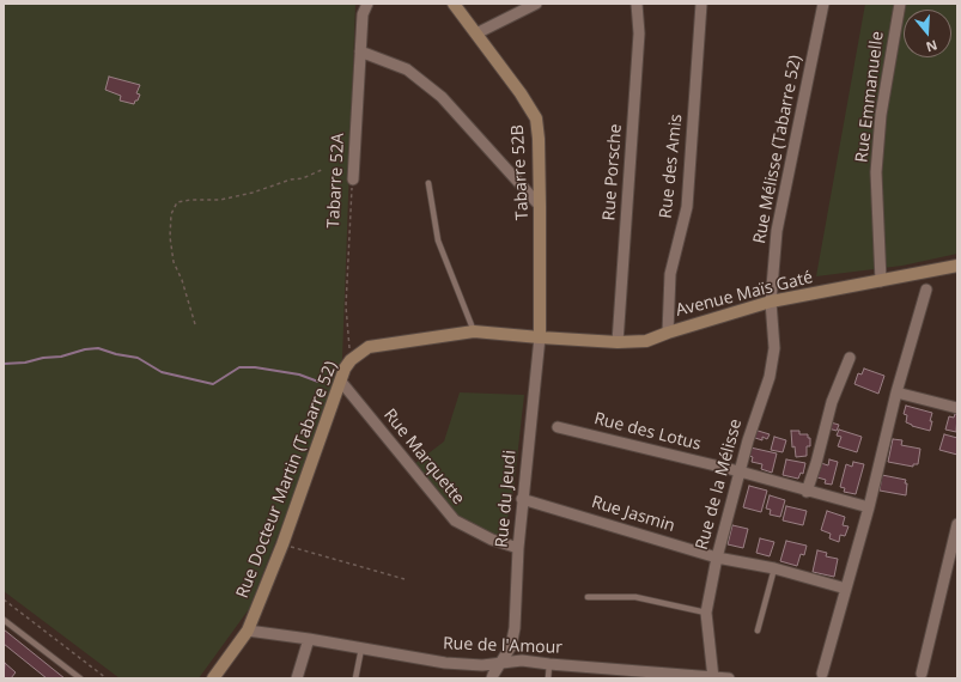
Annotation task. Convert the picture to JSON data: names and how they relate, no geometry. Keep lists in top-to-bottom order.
{
  "streets": {
    "street": [
      "Rue Emmanuelle",
      "Rue Mélisse (Tabarre 52)",
      "Rue des Amis",
      "Tabarre 52B",
      "Rue Porsche",
      "Tabarre 52A",
      "Avenue Maïs Gaté",
      "Rue des Lotus",
      "Rue Marquette",
      "Rue Docteur Martin (Tabarre 52)",
      "Rue de la Mélisse",
      "Rue du Jeudi",
      "Rue Jasmin",
      "Rue de l'Amour"
    ]
  },
  "crossings": [
    ["Rue Emmanuelle", "Avenue Maïs Gaté"],
    ["Rue Mélisse (Tabarre 52)", "Avenue Maïs Gaté"],
    ["Rue Mélisse (Tabarre 52)", "Rue de la Mélisse"],
    ["Rue des Amis", "Avenue Maïs Gaté"],
    ["Tabarre 52B", "Avenue Maïs Gaté"],
    ["Tabarre 52B", "Rue Docteur Martin (Tabarre 52)"],
    ["Tabarre 52B", "Rue du Jeudi"],
    ["Rue Porsche", "Avenue Maïs Gaté"],
    ["Tabarre 52A", "Rue Docteur Martin (Tabarre 52)"],
    ["Avenue Maïs Gaté", "Rue Docteur Martin (Tabarre 52)"],
    ["Avenue Maïs Gaté", "Rue de la Mélisse"],
    ["Avenue Maïs Gaté", "Rue du Jeudi"],
    ["Rue des Lotus", "Rue de la Mélisse"],
    ["Rue Marquette", "Rue Docteur Martin (Tabarre 52)"],
    ["Rue Marquette", "Rue du Jeudi"],
    ["Rue Docteur Martin (Tabarre 52)", "Rue du Jeudi"],
    ["Rue Docteur Martin (Tabarre 52)", "Rue de l'Amour"],
    ["Rue de la Mélisse", "Rue Jasmin"],
    ["Rue de la Mélisse", "Rue de l'Amour"],
    ["Rue du Jeudi", "Rue Jasmin"],
    ["Rue du Jeudi", "Rue de l'Amour"]
  ],
  "north": "bottom"
}
